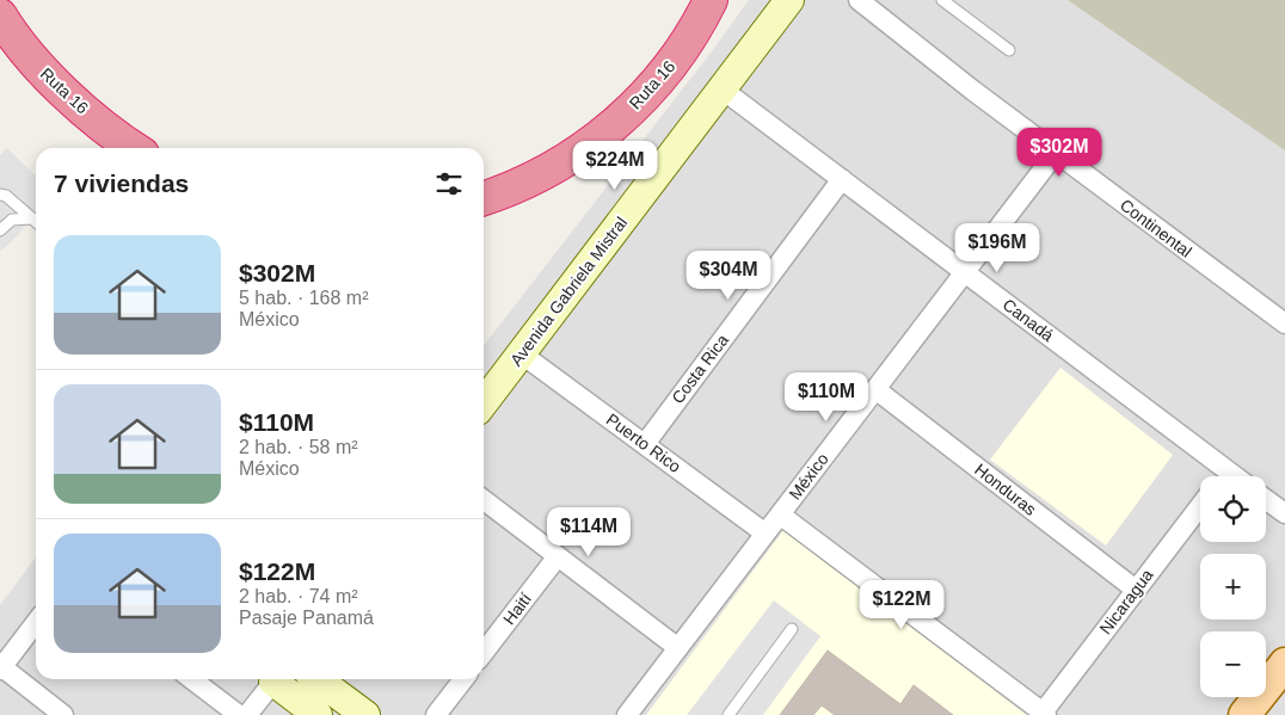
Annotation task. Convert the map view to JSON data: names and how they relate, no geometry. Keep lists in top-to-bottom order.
{
  "streets": {
    "highway": ["Ruta 16"],
    "street": [
      "Continental",
      "Avenida Gabriela Mistral",
      "Canadá",
      "Costa Rica",
      "Puerto Rico",
      "México",
      "Honduras",
      "Nicaragua",
      "Haití"
    ]
  },
  "crossings": [
    ["Continental", "México"],
    ["Avenida Gabriela Mistral", "Canadá"],
    ["Avenida Gabriela Mistral", "Puerto Rico"],
    ["Canadá", "Costa Rica"],
    ["Canadá", "México"],
    ["Costa Rica", "Puerto Rico"],
    ["Puerto Rico", "México"],
    ["México", "Honduras"],
    ["Honduras", "Nicaragua"]
  ],
  "page": {
    "price": [
      "$302M",
      "$224M",
      "$196M",
      "$304M",
      "$110M",
      "$114M",
      "$122M"
    ],
    "heading": "7 viviendas",
    "list": [
      {
        "name": "$302M",
        "note": "5 hab. · 168 m² · México"
      },
      {
        "name": "$110M",
        "note": "2 hab. · 58 m² · México"
      },
      {
        "name": "$122M",
        "note": "2 hab. · 74 m² · Pasaje Panamá"
      }
    ],
    "map_buttons": ["+", "−"]
  }
}
